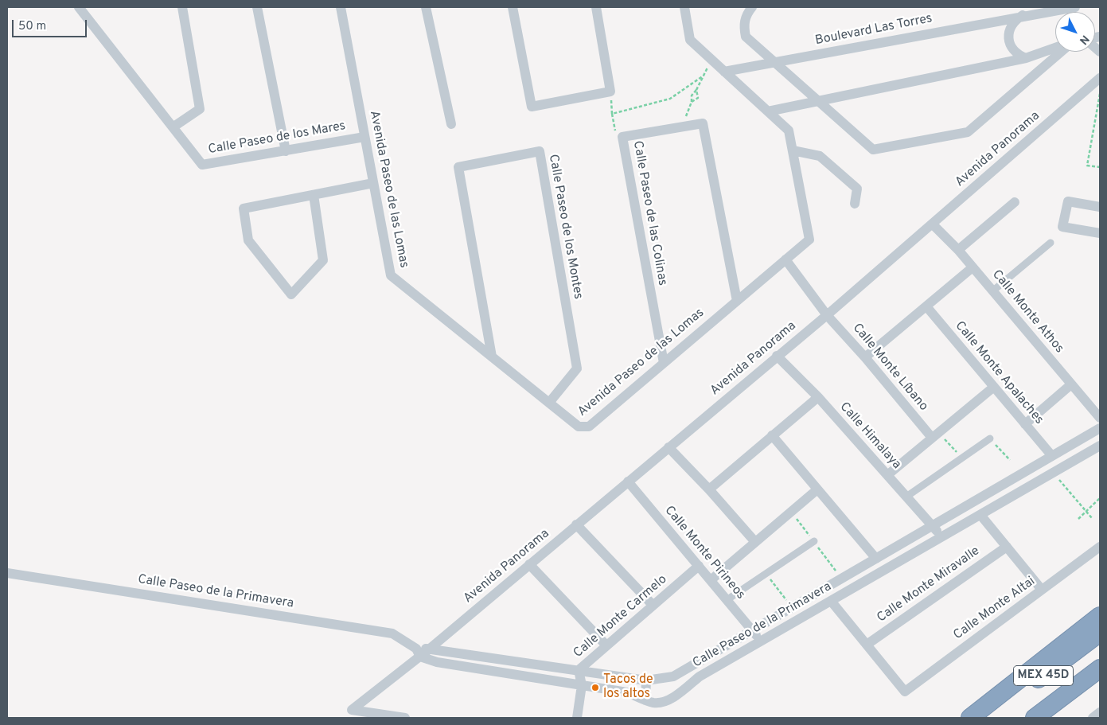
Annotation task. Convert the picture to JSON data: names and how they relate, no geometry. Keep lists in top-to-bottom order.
{
  "streets": {
    "highway": ["MEX 45D"],
    "street": [
      "Boulevard Las Torres",
      "Calle Paseo de los Mares",
      "Avenida Panorama",
      "Avenida Paseo de las Lomas",
      "Calle Paseo de las Colinas",
      "Calle Paseo de los Montes",
      "Calle Monte Athos",
      "Calle Monte Líbano",
      "Calle Monte Apalaches",
      "Calle Himalaya",
      "Calle Monte Pirineos",
      "Calle Monte Miravalle",
      "Calle Paseo de la Primavera",
      "Calle Monte Altai",
      "Calle Monte Carmelo"
    ]
  },
  "crossings": [
    ["Boulevard Las Torres", "Avenida Paseo de las Lomas"],
    ["Calle Paseo de los Mares", "Avenida Paseo de las Lomas"],
    ["Avenida Panorama", "Calle Monte Athos"],
    ["Avenida Panorama", "Calle Monte Líbano"],
    ["Avenida Panorama", "Calle Himalaya"],
    ["Avenida Panorama", "Calle Monte Pirineos"],
    ["Avenida Panorama", "Calle Paseo de la Primavera"],
    ["Avenida Paseo de las Lomas", "Calle Paseo de las Colinas"],
    ["Avenida Paseo de las Lomas", "Calle Paseo de los Montes"],
    ["Avenida Paseo de las Lomas", "Calle Monte Líbano"],
    ["Calle Monte Apalaches", "Calle Paseo de la Primavera"],
    ["Calle Himalaya", "Calle Paseo de la Primavera"],
    ["Calle Monte Pirineos", "Calle Paseo de la Primavera"],
    ["Calle Monte Pirineos", "Calle Monte Carmelo"],
    ["Calle Monte Miravalle", "Calle Monte Altai"],
    ["Calle Paseo de la Primavera", "Calle Monte Carmelo"]
  ],
  "places": ["Tacos de los altos"],
  "scale_bar": "50 m",
  "north": "bottom right"
}
